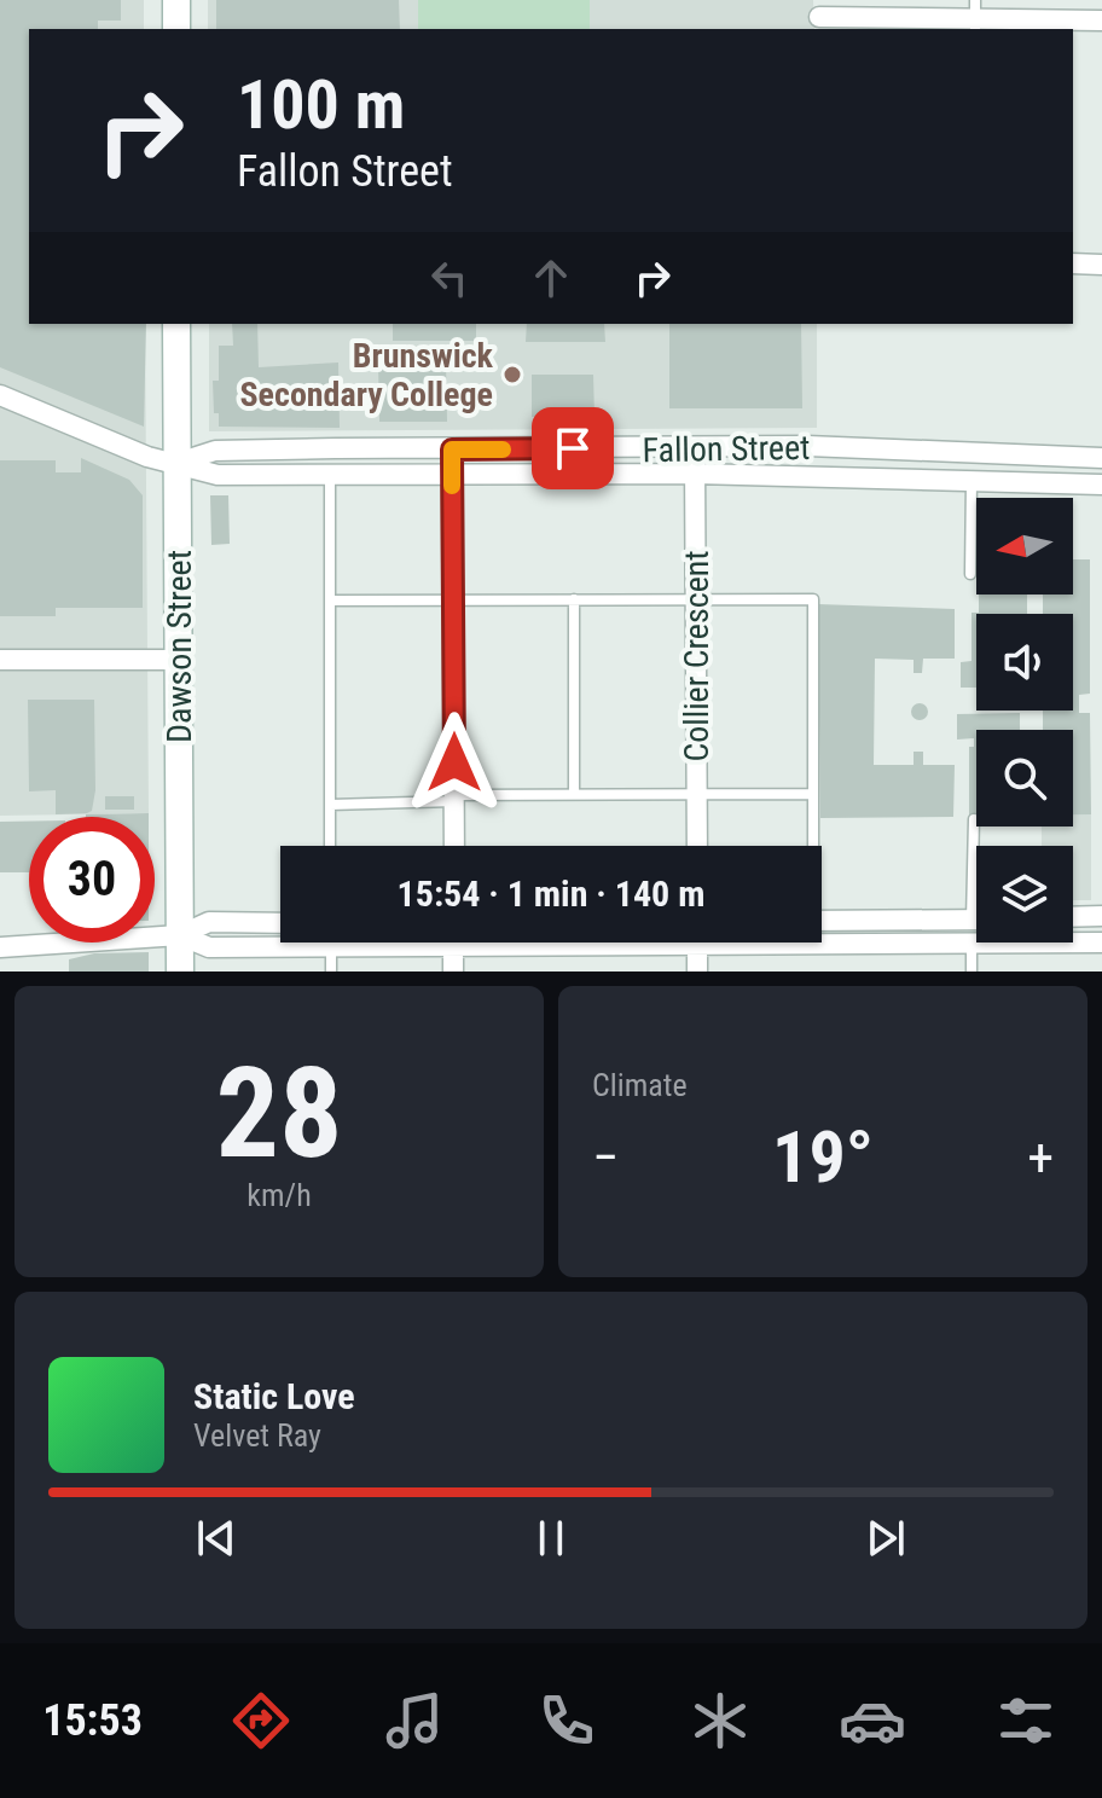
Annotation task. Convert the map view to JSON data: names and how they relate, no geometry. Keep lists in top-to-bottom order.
{
  "streets": {
    "street": ["Fallon Street", "Dawson Street", "Collier Crescent"]
  },
  "crossings": [
    ["Fallon Street", "Dawson Street"],
    ["Fallon Street", "Collier Crescent"]
  ],
  "places": ["Brunswick Secondary College"],
  "north": "left",
  "page": {
    "turn": ["100 m", "Fallon Street"],
    "limit": "30",
    "trip": "15:54 · 1 min · 140 m",
    "tile": [
      ["28", "km/h"],
      "Climate"
    ],
    "heat": ["−", "19°", "+"],
    "song": ["Static Love", "Velvet Ray"],
    "tabs": "15:53"
  }
}
